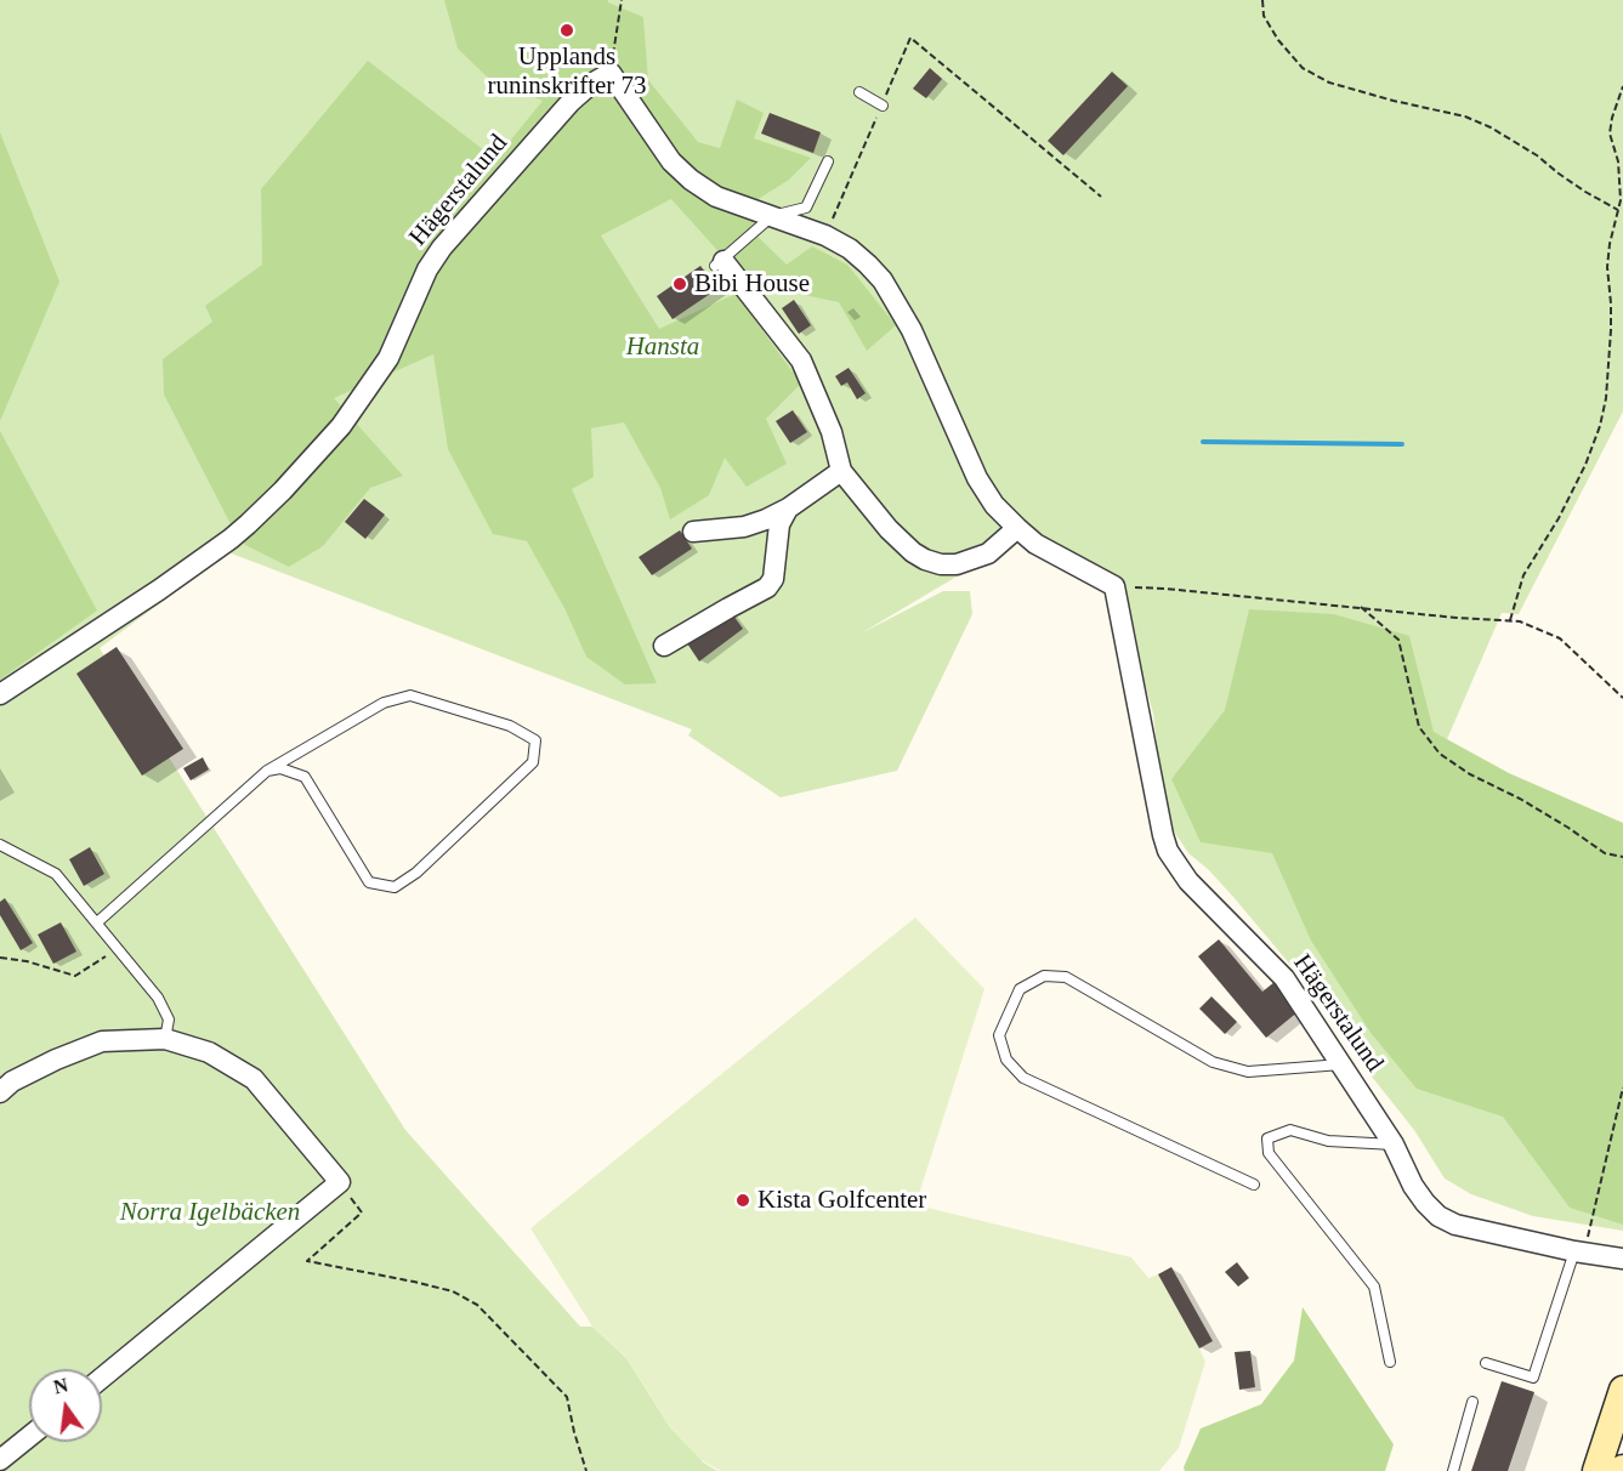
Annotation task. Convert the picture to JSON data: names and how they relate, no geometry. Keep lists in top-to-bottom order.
{
  "streets": {
    "street": ["Hägerstalund"]
  },
  "parks": ["Hansta", "Norra Igelbäcken"],
  "places": ["Upplands runinskrifter 73", "Bibi House", "Kista Golfcenter"],
  "north": "top"
}
